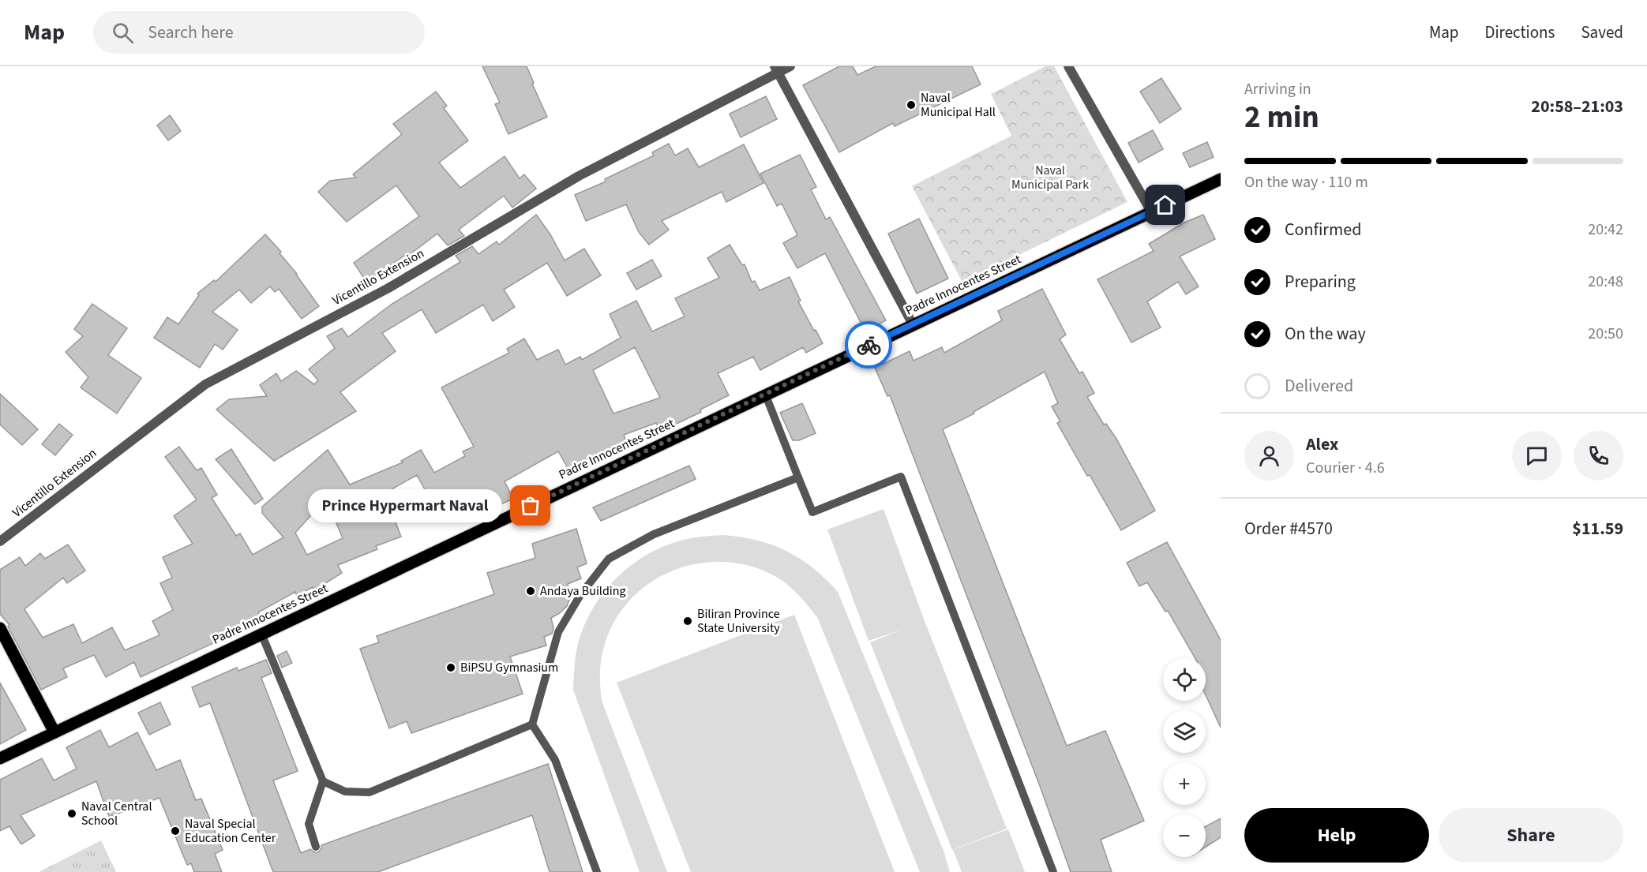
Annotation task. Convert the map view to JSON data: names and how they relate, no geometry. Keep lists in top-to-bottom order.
{
  "streets": {
    "main road": ["Padre Innocentes Street"],
    "street": ["Vicentillo Extension"]
  },
  "parks": ["Naval Municipal Park"],
  "places": [
    "Naval Municipal Hall",
    "Prince Hypermart Naval",
    "Andaya Building",
    "Biliran Province State University",
    "BiPSU Gymnasium",
    "Naval Central School",
    "Naval Special Education Center"
  ],
  "page": {
    "header": "Map",
    "search": "Search here",
    "nav": ["Map", "Directions", "Saved"],
    "heading": ["2 min", "Arriving in", "20:58–21:03"],
    "panel": [
      "Alex",
      "Courier · 4.6",
      "Order #4570",
      "$11.59"
    ],
    "bar": "On the way · 110 m",
    "list": [
      ["Confirmed", "20:42"],
      ["Preparing", "20:48"],
      ["On the way", "20:50"],
      "Delivered"
    ],
    "bubble": "Prince Hypermart Naval",
    "map_buttons": ["+", "−"],
    "buttons": ["Help", "Share"]
  }
}
